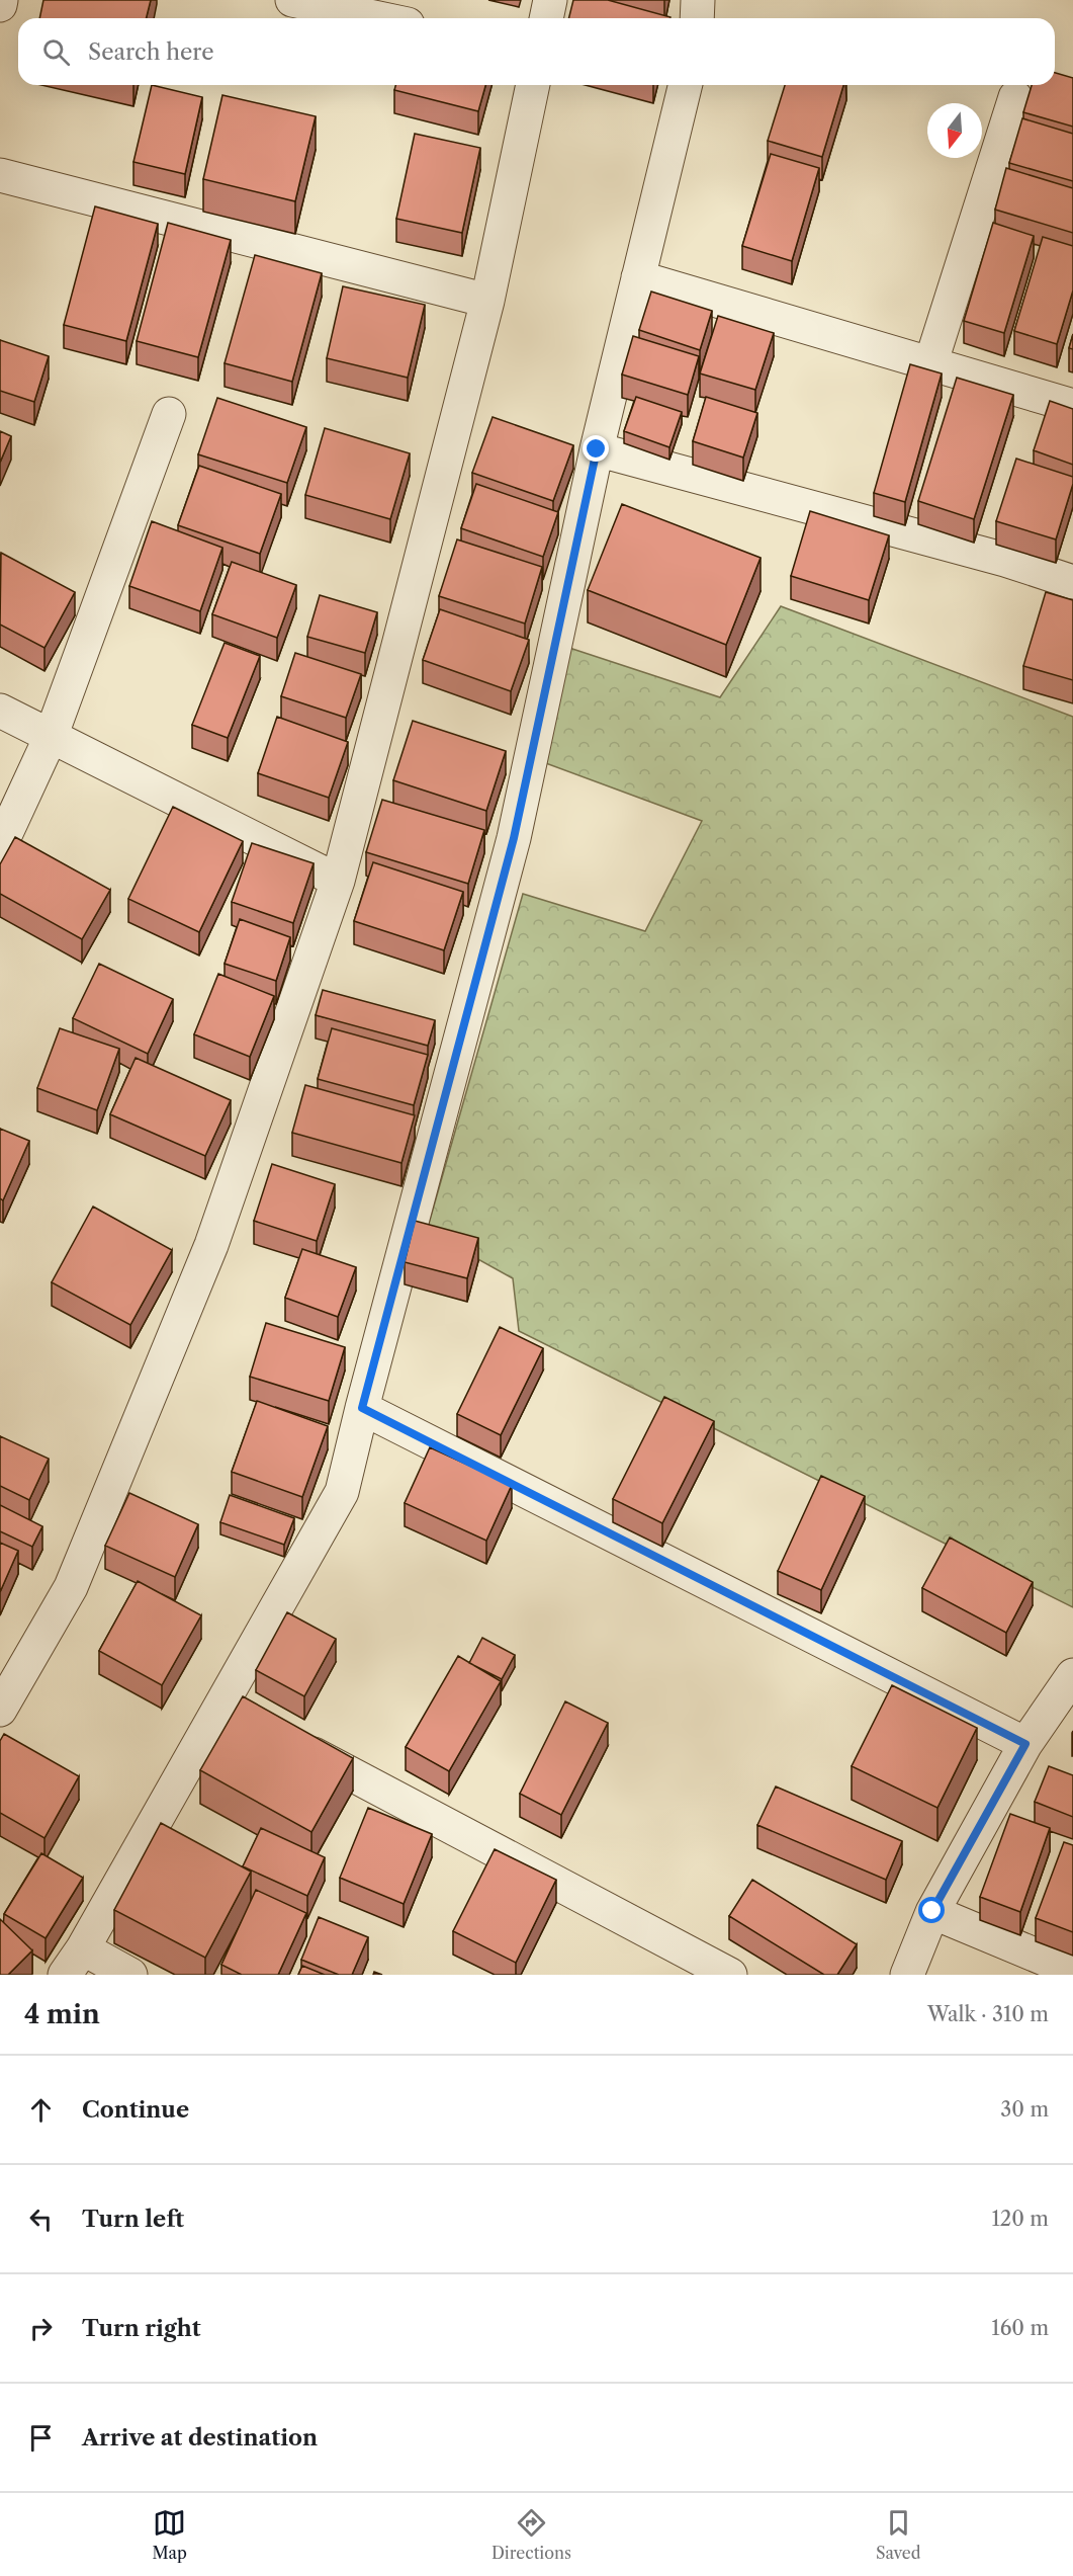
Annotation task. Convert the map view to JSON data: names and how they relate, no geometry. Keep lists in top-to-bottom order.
{
  "north": "bottom",
  "page": {
    "search": "Search here",
    "heading": ["4 min", "Walk · 310 m"],
    "list": [
      ["Continue", "30 m"],
      ["Turn left", "120 m"],
      ["Turn right", "160 m"],
      "Arrive at destination"
    ],
    "nav": ["Map", "Directions", "Saved"]
  }
}
